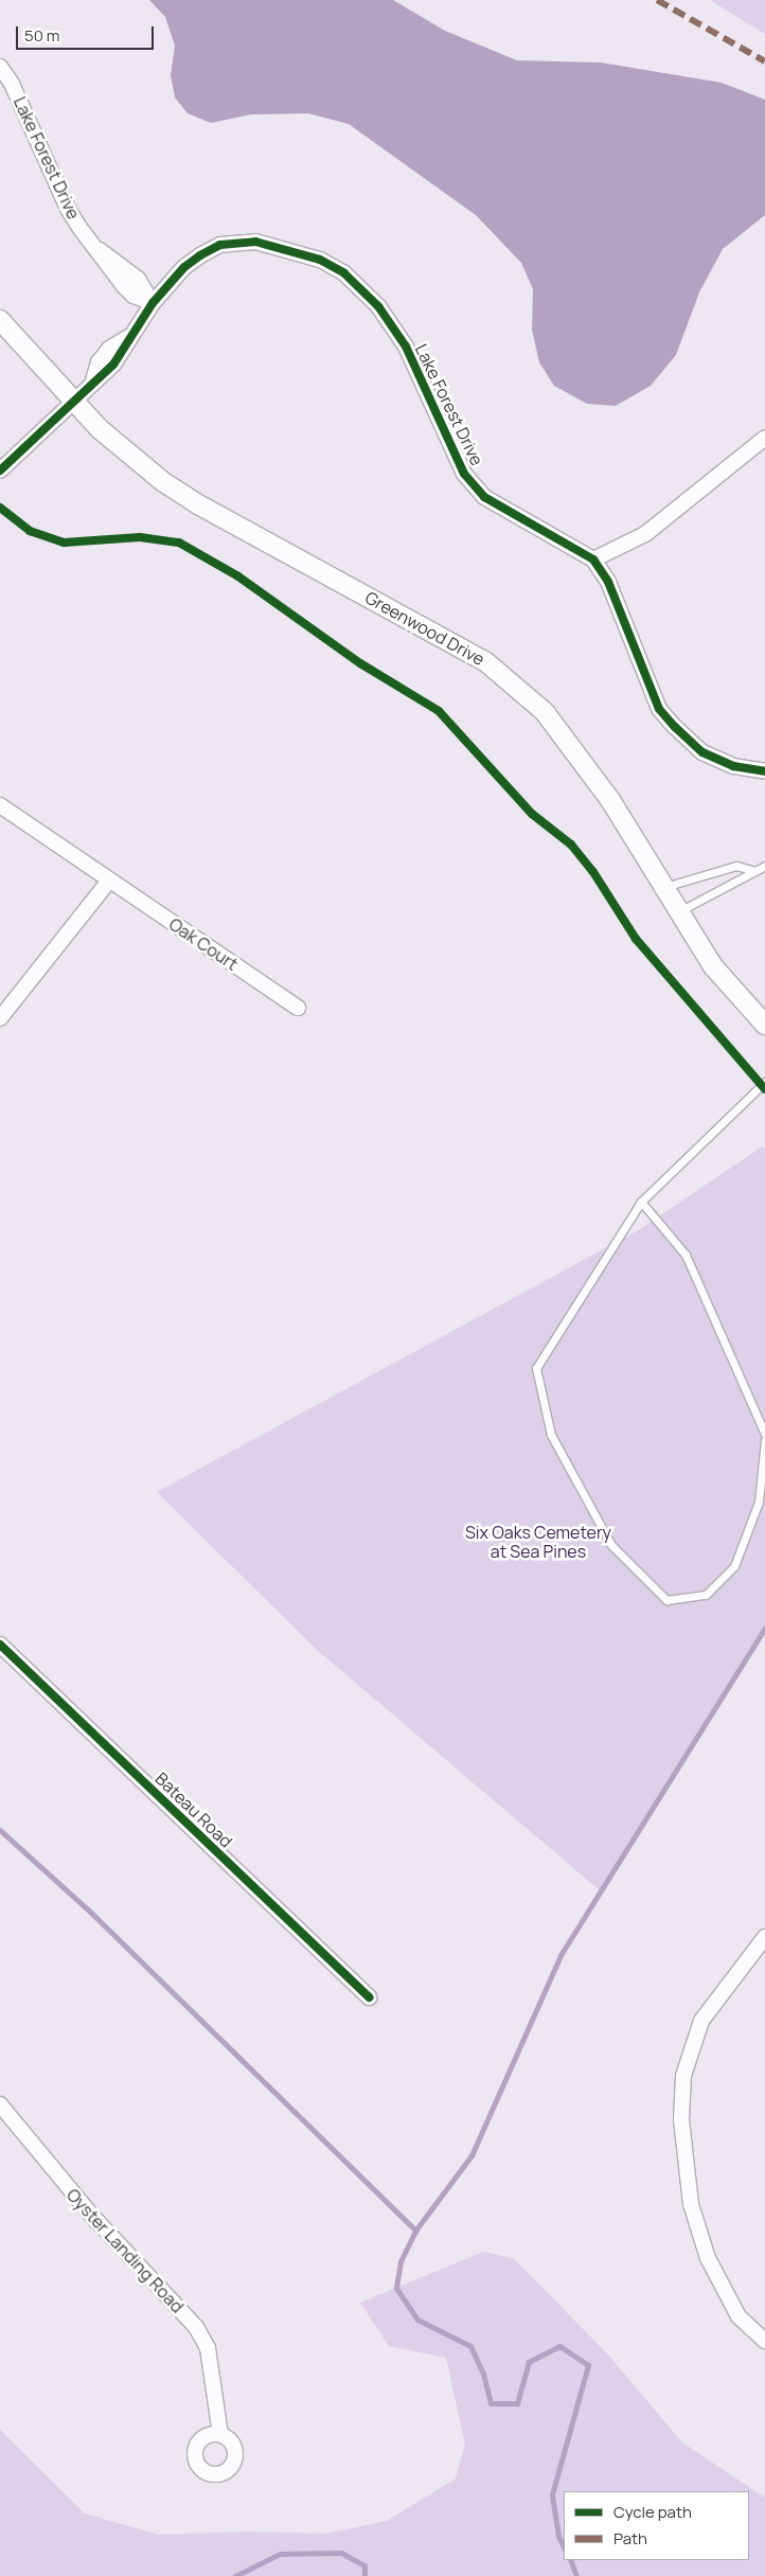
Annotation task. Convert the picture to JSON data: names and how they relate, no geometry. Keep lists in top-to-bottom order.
{
  "streets": {
    "street": [
      "Lake Forest Drive",
      "Greenwood Drive",
      "Oak Court",
      "Bateau Road",
      "Oyster Landing Road"
    ]
  },
  "crossings": [
    ["Lake Forest Drive", "Greenwood Drive"]
  ],
  "parks": ["Six Oaks Cemetery at Sea Pines"],
  "legend": ["Cycle path", "Path"],
  "scale_bar": "50 m"
}
